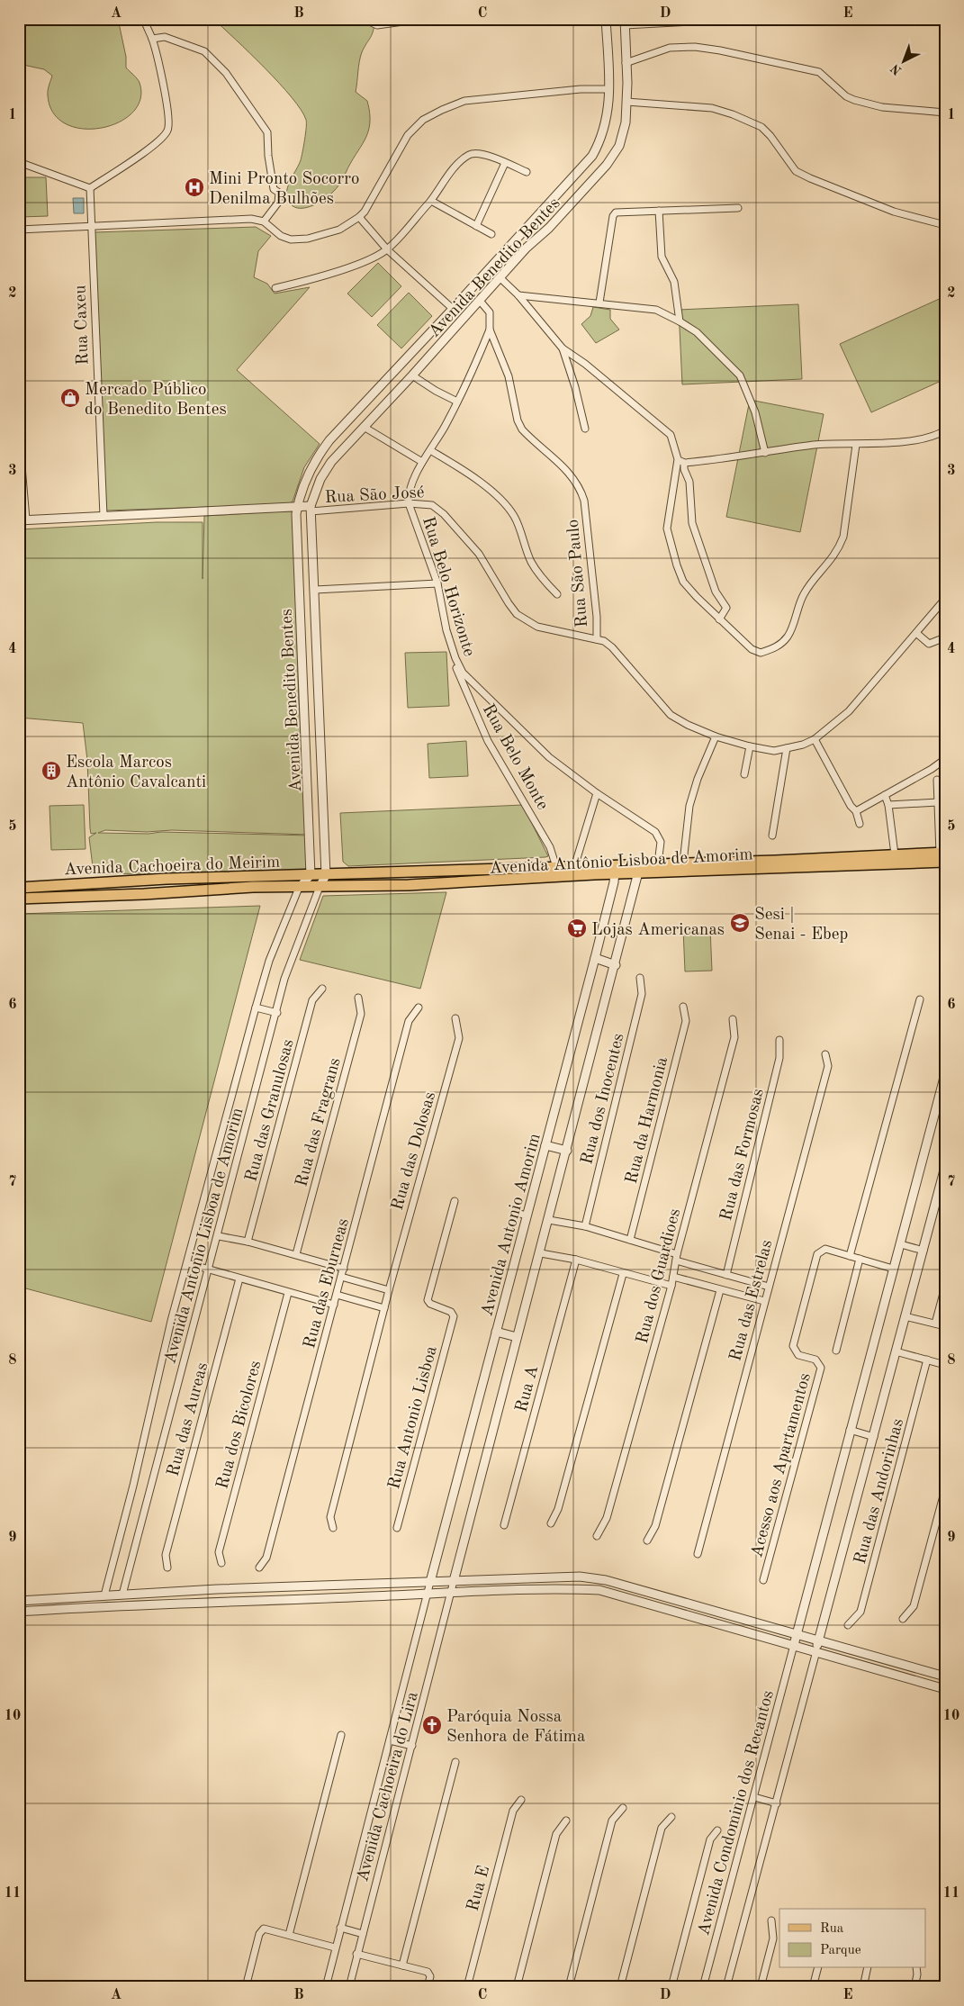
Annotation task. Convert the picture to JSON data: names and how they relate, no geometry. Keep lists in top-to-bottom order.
{
  "streets": {
    "main road": ["Avenida Antônio Lisboa de Amorim", "Avenida Cachoeira do Meirim"],
    "street": [
      "Avenida Benedito Bentes",
      "Rua Caxeu",
      "Rua São José",
      "Rua São Paulo",
      "Rua Belo Horizonte",
      "Rua Belo Monte",
      "Rua dos Inocentes",
      "Rua das Granulosas",
      "Rua da Harmonia",
      "Rua das Fragrans",
      "Rua das Dolosas",
      "Rua das Formosas",
      "Avenida Antonio Amorim",
      "Avenida Antonio Lisboa de Amorim",
      "Rua dos Guardioes",
      "Rua das Eburneas",
      "Rua das Estrelas",
      "Rua A",
      "Rua Antonio Lisboa",
      "Rua das Aureas",
      "Rua dos Bicolores",
      "Acesso aos Apartamentos",
      "Rua das Andorinhas",
      "Avenida Cachoeira do Lira",
      "Avenida Condominio dos Recantos",
      "Rua E"
    ]
  },
  "crossings": [
    ["Avenida Benedito Bentes", "Rua São José"],
    ["Avenida Benedito Bentes", "Avenida Antônio Lisboa de Amorim"],
    ["Avenida Benedito Bentes", "Avenida Cachoeira do Meirim"],
    ["Rua São José", "Rua São Paulo"],
    ["Rua São José", "Rua Belo Horizonte"],
    ["Rua São Paulo", "Rua Belo Horizonte"],
    ["Rua Belo Horizonte", "Rua Belo Monte"],
    ["Rua Belo Horizonte", "Avenida Antônio Lisboa de Amorim"],
    ["Rua Belo Monte", "Avenida Antônio Lisboa de Amorim"],
    ["Avenida Antônio Lisboa de Amorim", "Avenida Cachoeira do Meirim"],
    ["Avenida Antônio Lisboa de Amorim", "Avenida Antonio Amorim"],
    ["Avenida Antônio Lisboa de Amorim", "Avenida Antonio Lisboa de Amorim"],
    ["Avenida Cachoeira do Meirim", "Avenida Antonio Lisboa de Amorim"],
    ["Avenida Antonio Amorim", "Avenida Cachoeira do Lira"]
  ],
  "places": {
    "hospital": ["Mini Pronto Socorro Denilma Bulhões"],
    "shop": ["Mercado Público do Benedito Bentes"],
    "building": ["Escola Marcos Antônio Cavalcanti"],
    "school or university": ["Sesi | Senai - Ebep"],
    "supermarket": ["Lojas Americanas"],
    "church": ["Paróquia Nossa Senhora de Fátima"]
  },
  "legend": ["Rua", "Parque"],
  "north": "bottom left",
  "grid": {
    "columns": [
      "A",
      "B",
      "C",
      "D",
      "E"
    ],
    "rows": [
      "1",
      "2",
      "3",
      "4",
      "5",
      "6",
      "7",
      "8",
      "9",
      "10",
      "11"
    ]
  }
}
